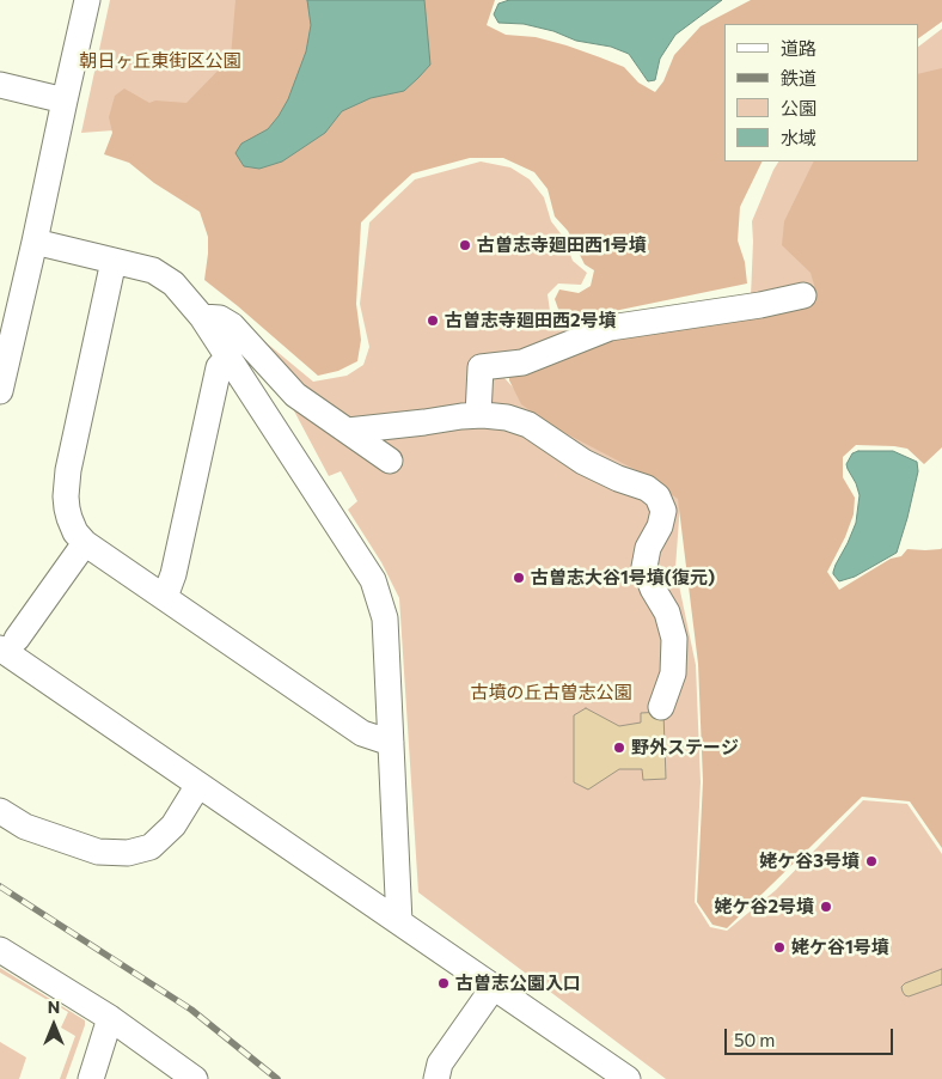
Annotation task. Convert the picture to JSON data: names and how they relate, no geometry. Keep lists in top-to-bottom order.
{
  "parks": ["朝日ヶ丘東街区公園", "古墳の丘古曽志公園"],
  "places": [
    "古曽志寺廻田西1号墳",
    "古曽志寺廻田西2号墳",
    "古曽志大谷1号墳(復元)",
    "野外ステージ",
    "姥ケ谷3号墳",
    "姥ケ谷2号墳",
    "姥ケ谷1号墳",
    "古曽志公園入口"
  ],
  "legend": [
    "道路",
    "鉄道",
    "公園",
    "水域"
  ],
  "scale_bar": "50 m",
  "north": "top"
}
